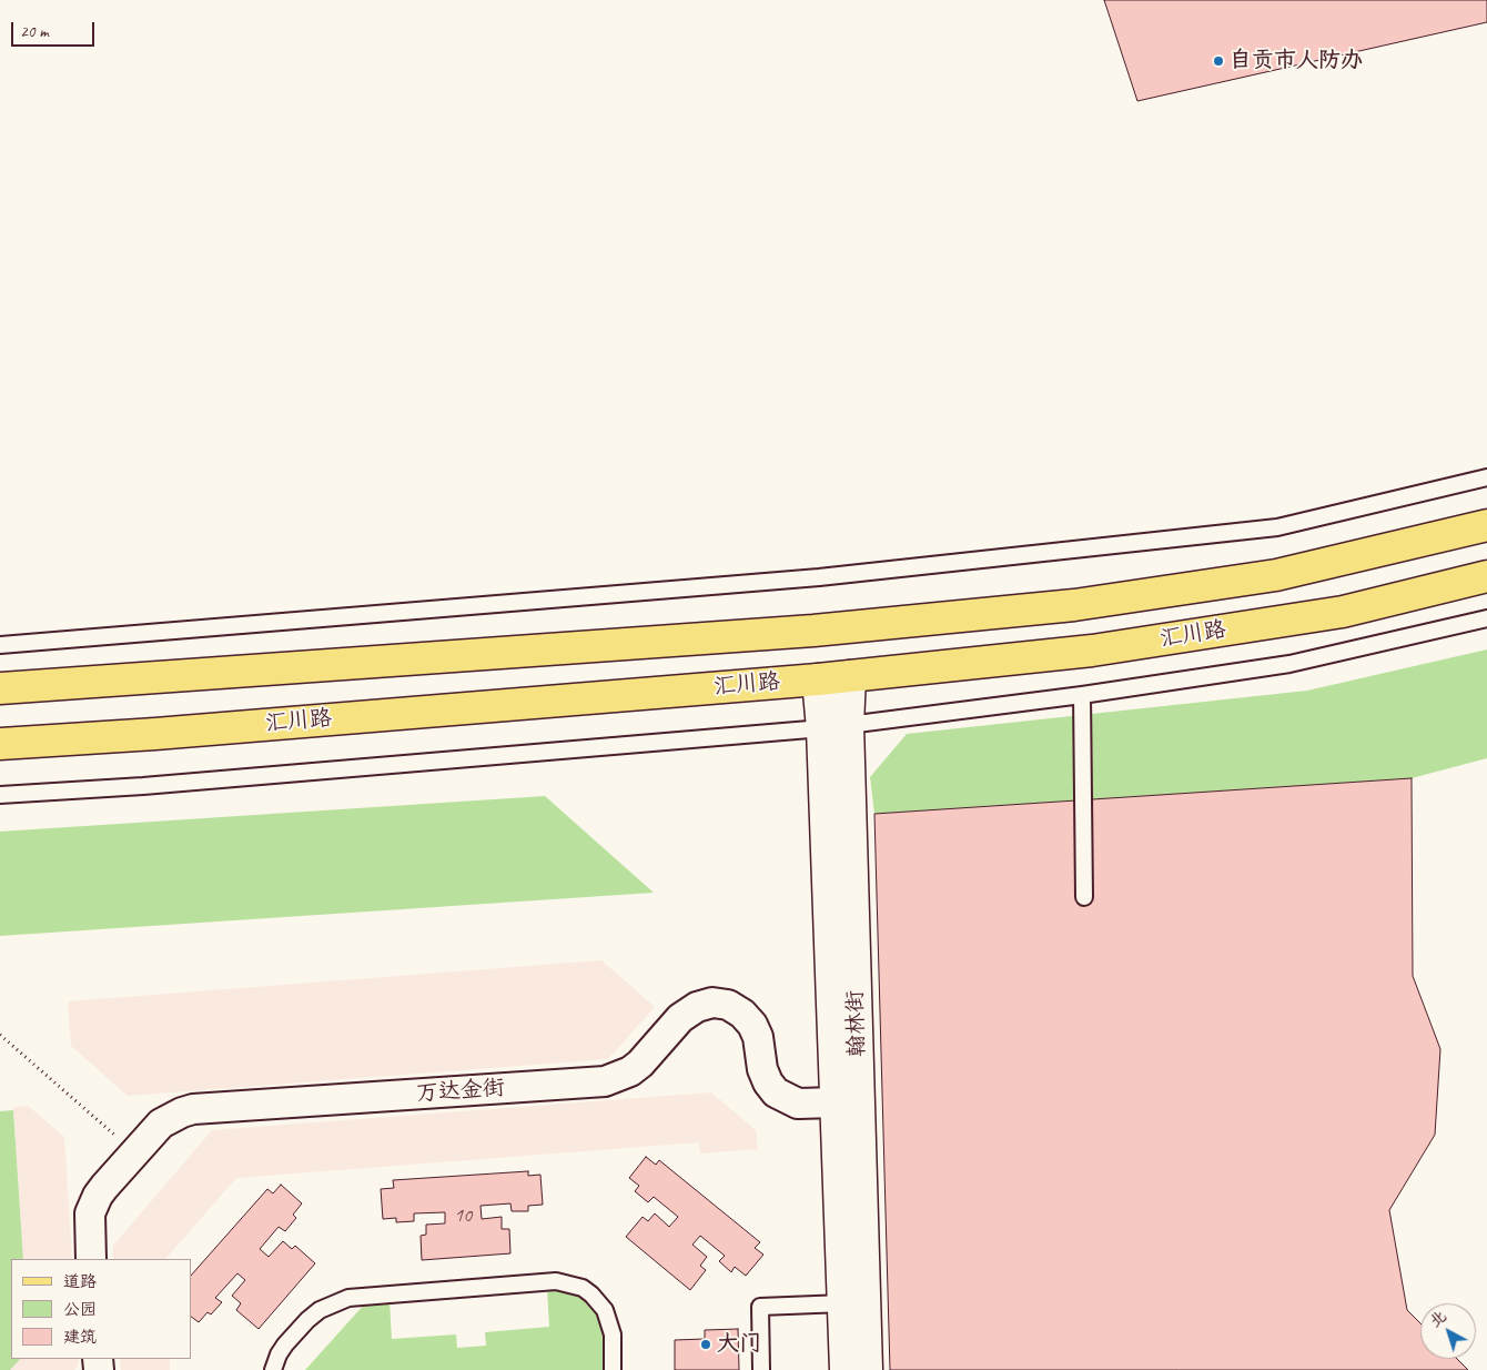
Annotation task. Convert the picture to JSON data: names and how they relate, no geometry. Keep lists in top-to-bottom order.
{
  "streets": {
    "main road": ["汇川路"],
    "street": ["翰林街", "万达金街"]
  },
  "crossings": [
    ["汇川路", "翰林街"],
    ["翰林街", "万达金街"]
  ],
  "places": ["自贡市人防办", "大门"],
  "house_numbers": ["10"],
  "legend": ["道路", "公园", "建筑"],
  "scale_bar": "20 m",
  "north": "top left"
}
